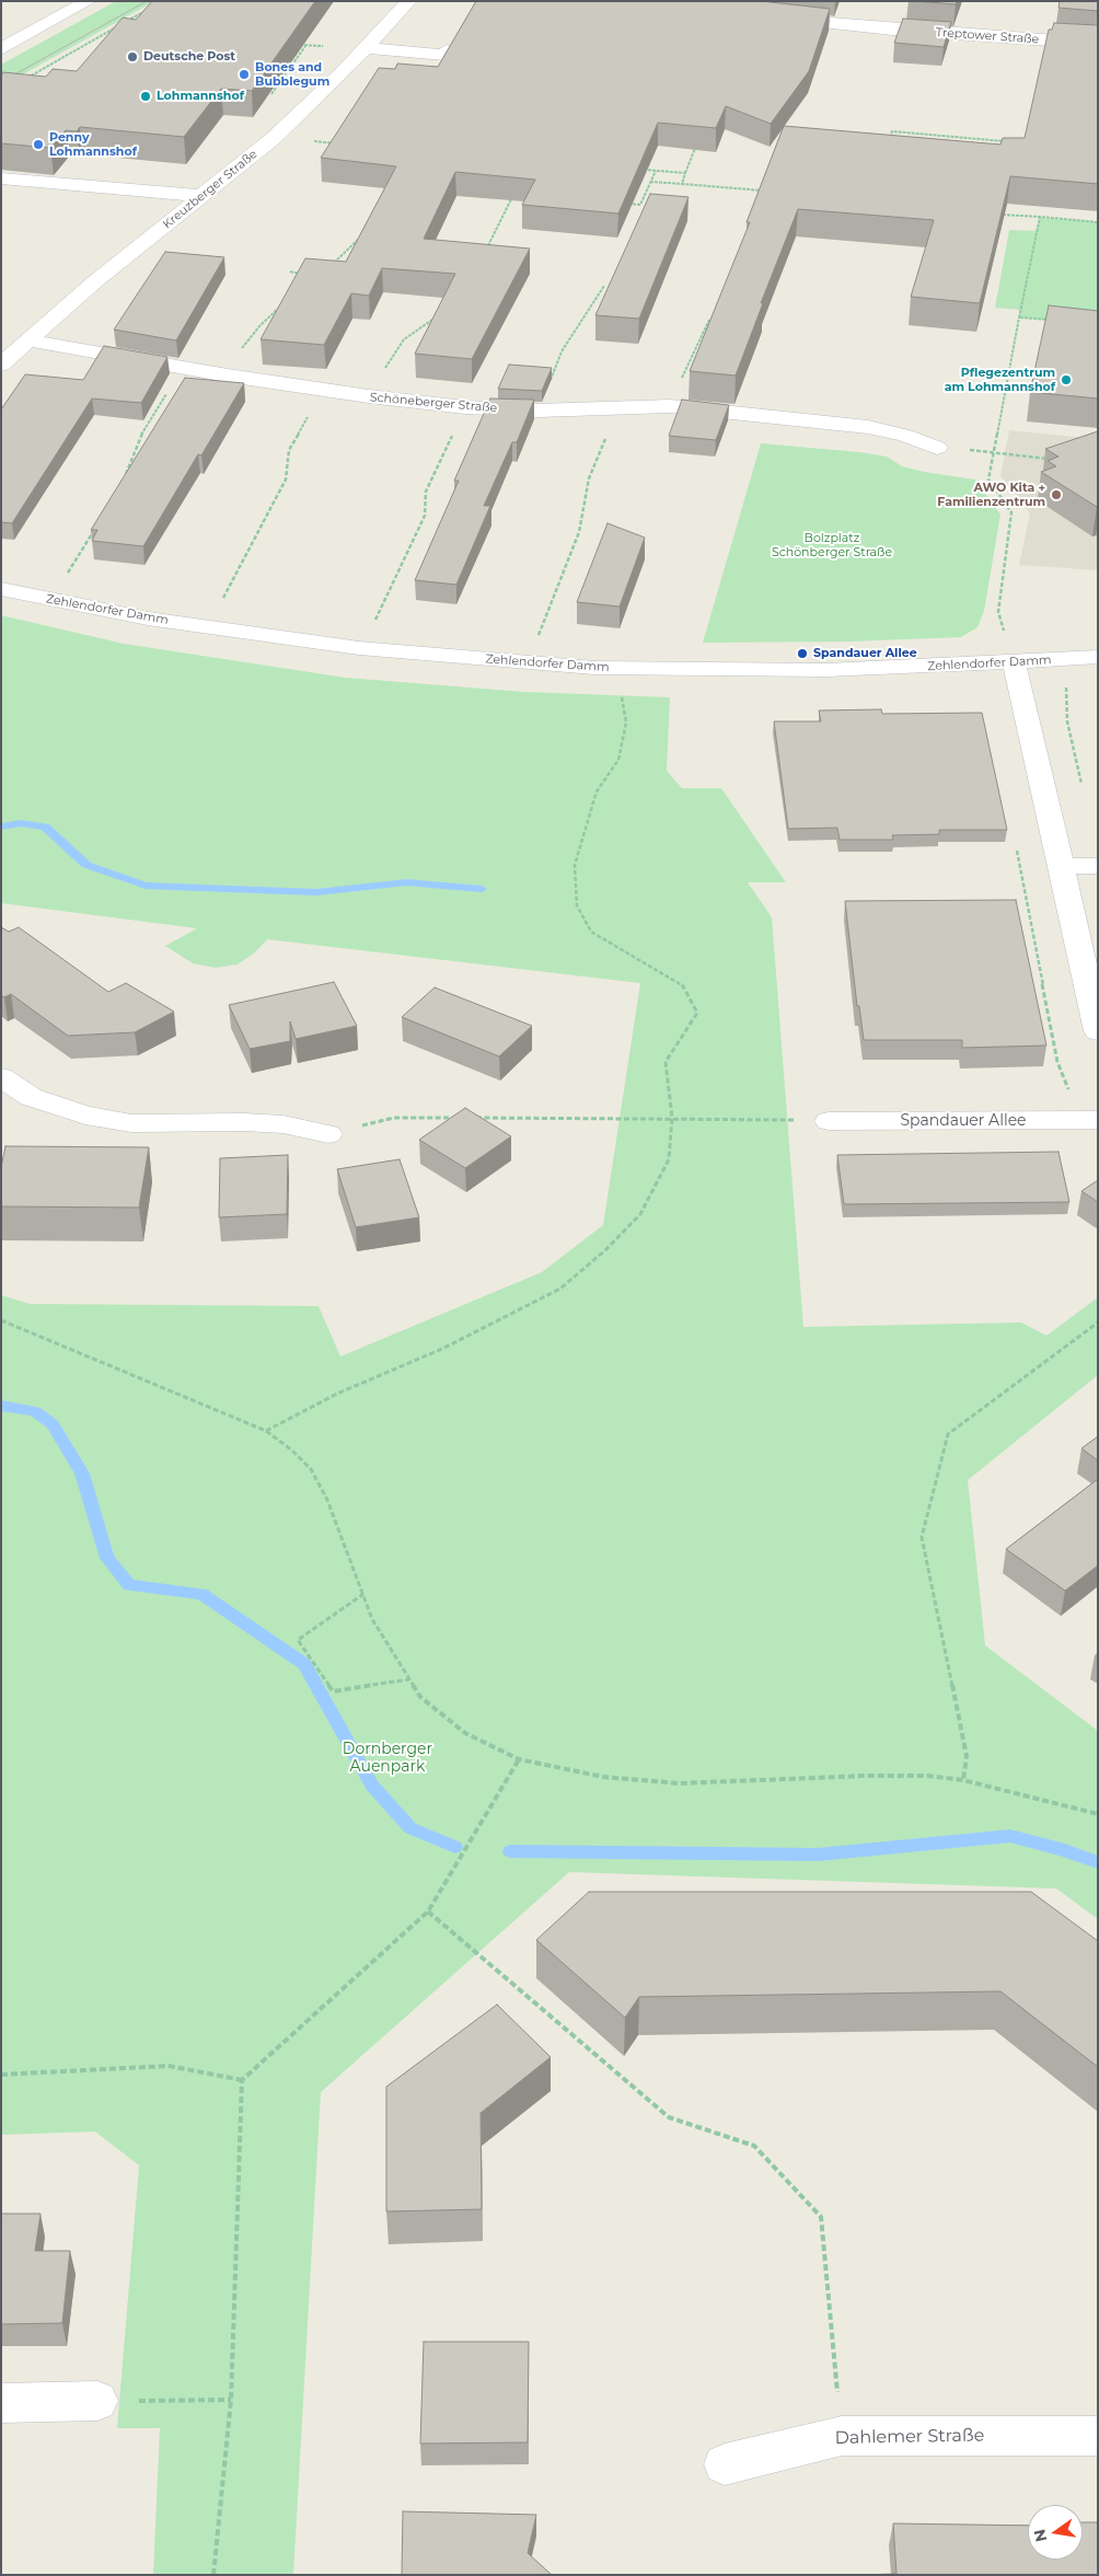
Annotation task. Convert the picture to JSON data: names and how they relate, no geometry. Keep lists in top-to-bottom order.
{
  "streets": {
    "street": [
      "Treptower Straße",
      "Kreuzberger Straße",
      "Schöneberger Straße",
      "Zehlendorfer Damm",
      "Spandauer Allee",
      "Dahlemer Straße"
    ]
  },
  "crossings": [
    ["Kreuzberger Straße", "Schöneberger Straße"]
  ],
  "parks": ["Bolzplatz Schönberger Straße", "Dornberger Auenpark"],
  "places": [
    "Deutsche Post",
    "Bones and Bubblegum",
    "Lohmannshof",
    "Penny Lohmannshof",
    "Pflegezentrum am Lohmannshof",
    "AWO Kita + Familienzentrum",
    "Spandauer Allee"
  ],
  "north": "left"
}
